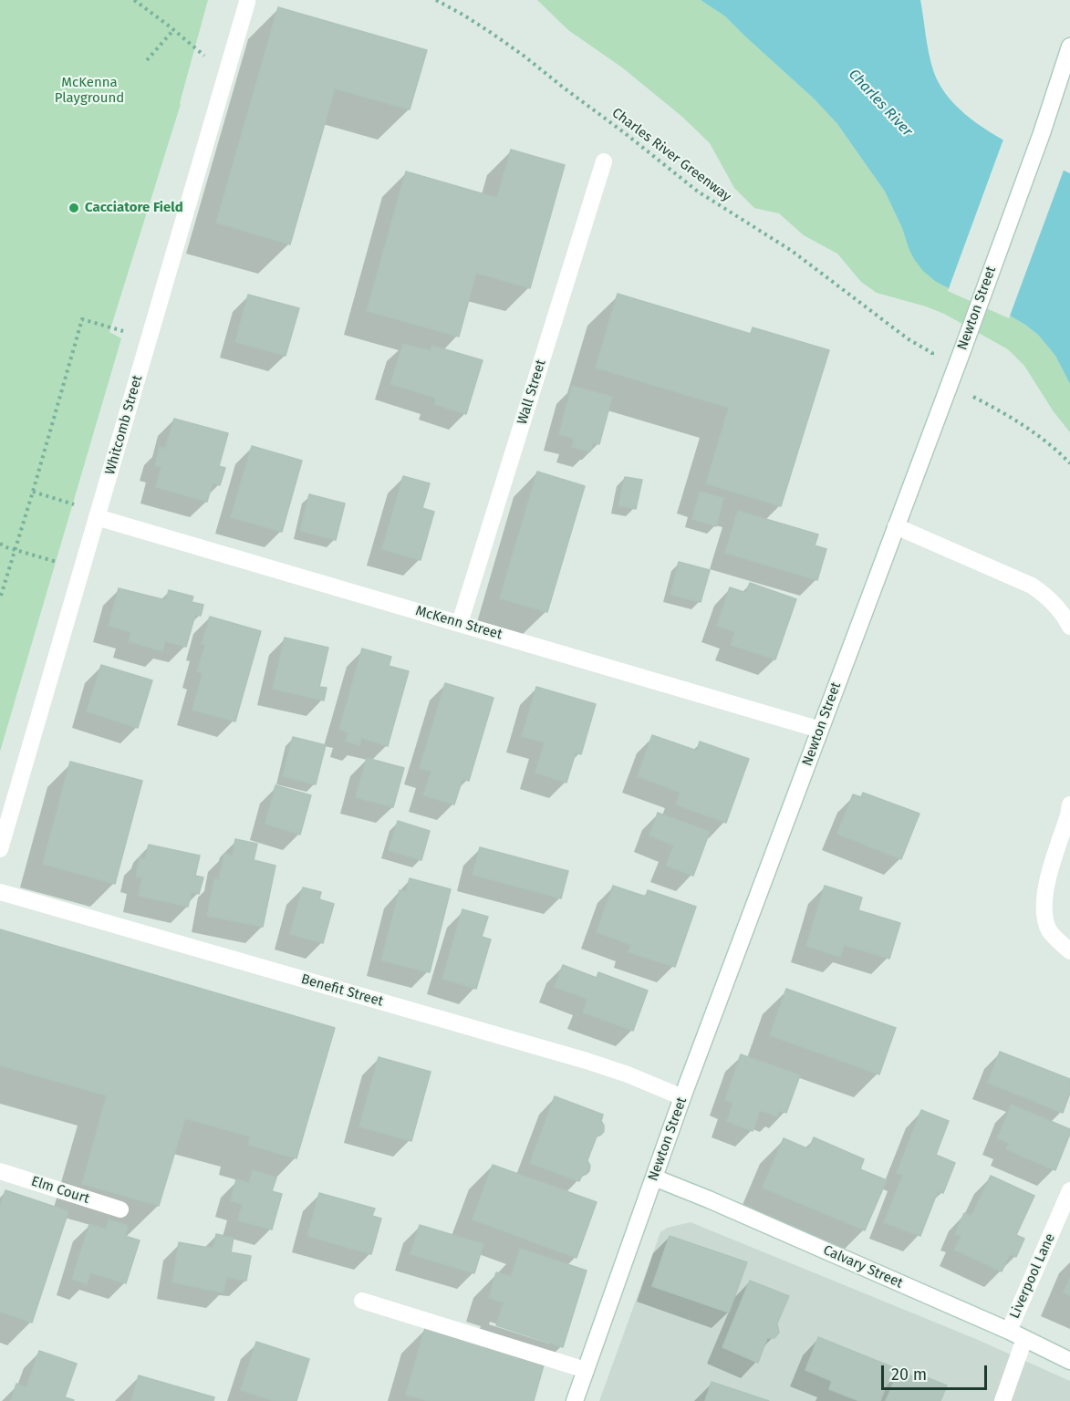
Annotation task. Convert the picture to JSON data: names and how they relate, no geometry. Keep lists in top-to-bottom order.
{
  "streets": {
    "street": [
      "Newton Street",
      "Wall Street",
      "Whitcomb Street",
      "McKenn Street",
      "Benefit Street",
      "Elm Court",
      "Calvary Street",
      "Liverpool Lane"
    ],
    "path": ["Charles River Greenway"]
  },
  "crossings": [
    ["Newton Street", "McKenn Street"],
    ["Newton Street", "Benefit Street"],
    ["Newton Street", "Calvary Street"],
    ["Wall Street", "McKenn Street"],
    ["Whitcomb Street", "McKenn Street"],
    ["Calvary Street", "Liverpool Lane"]
  ],
  "water": ["Charles River"],
  "parks": ["McKenna Playground"],
  "places": ["Cacciatore Field"],
  "scale_bar": "20 m"
}
